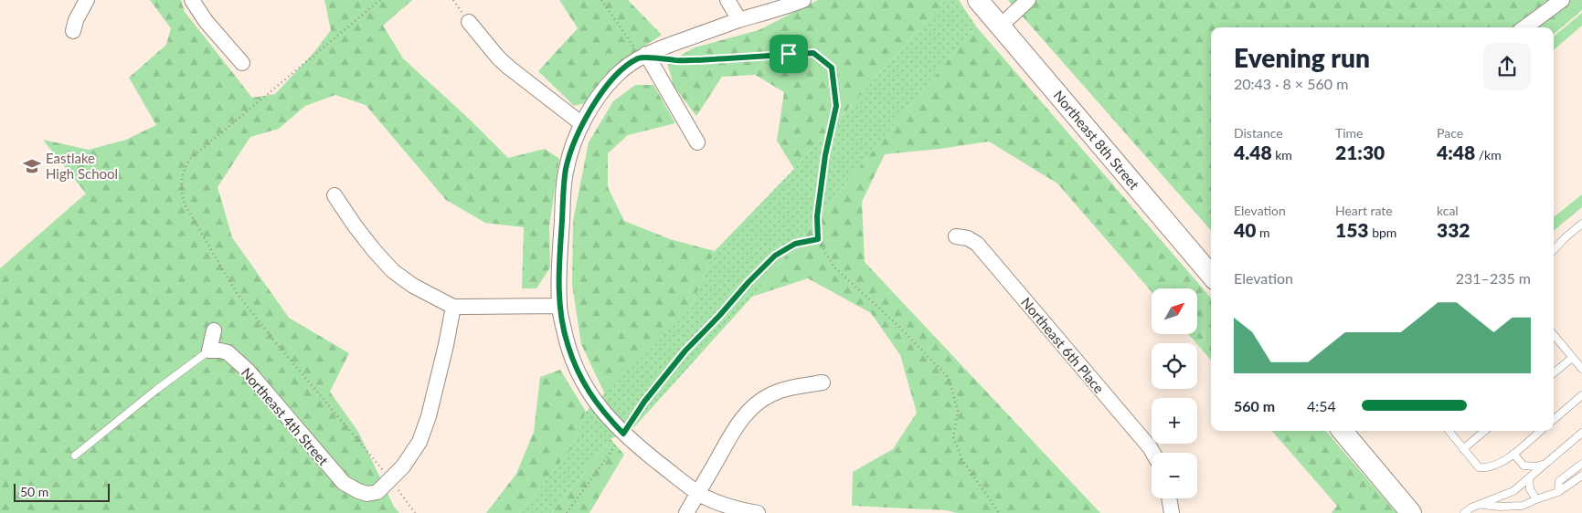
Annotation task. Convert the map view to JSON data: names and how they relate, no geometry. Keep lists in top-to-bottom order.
{
  "streets": {
    "street": ["Northeast 8th Street", "Northeast 6th Place", "Northeast 4th Street"]
  },
  "places": {
    "school or university": ["Eastlake High School"]
  },
  "scale_bar": "50 m",
  "north": "top right",
  "page": {
    "heading": ["Evening run", "20:43 · 8 × 560 m"],
    "stats": [
      ["Distance", "4.48 km"],
      ["Time", "21:30"],
      ["Pace", "4:48 /km"],
      ["Elevation", "40 m"],
      ["Heart rate", "153 bpm"],
      ["kcal", "332"]
    ],
    "chart": ["Elevation", "231–235 m"],
    "map_buttons": ["+", "−"],
    "list": [
      {
        "name": "560 m",
        "note": "4:54"
      }
    ],
    "scale": "50 m"
  }
}
